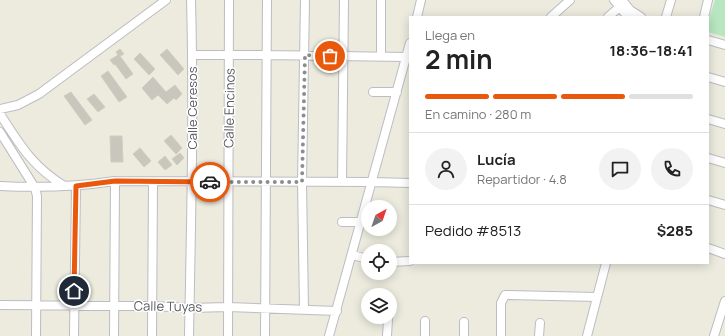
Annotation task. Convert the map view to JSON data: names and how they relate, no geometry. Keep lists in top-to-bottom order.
{
  "streets": {
    "street": ["Calle Ceresos", "Calle Encinos", "Calle Tuyas"]
  },
  "crossings": [
    ["Calle Ceresos", "Calle Tuyas"],
    ["Calle Encinos", "Calle Tuyas"]
  ],
  "north": "top right",
  "page": {
    "heading": ["2 min", "Llega en", "18:36–18:41"],
    "panel": [
      "Lucía",
      "Repartidor · 4.8",
      "Pedido #8513",
      "$285"
    ],
    "bar": "En camino · 280 m"
  }
}
